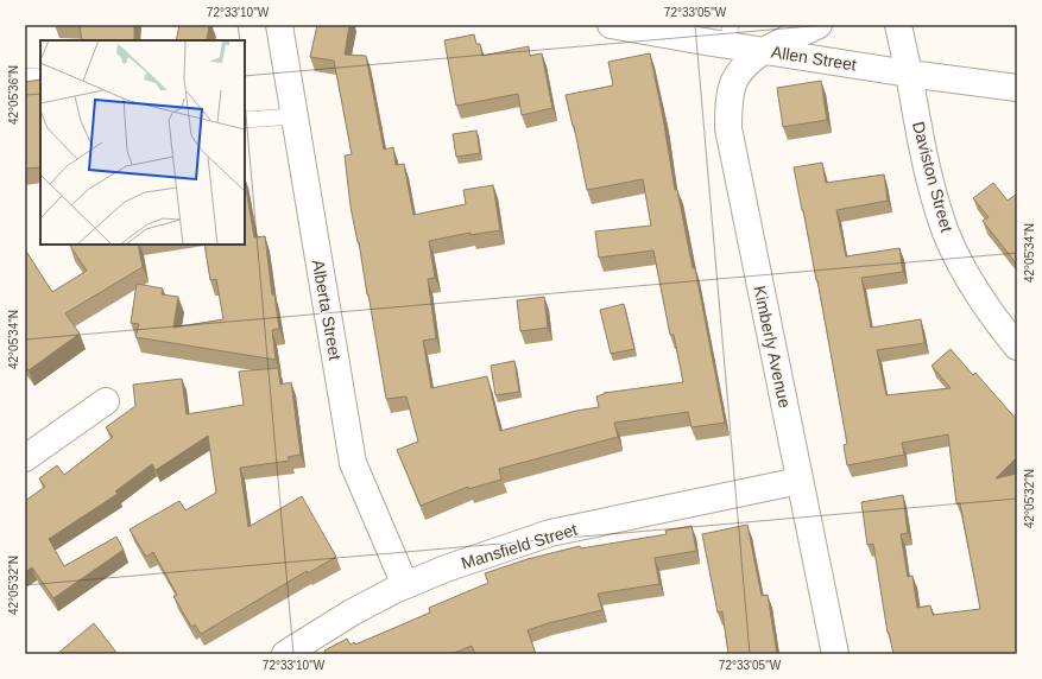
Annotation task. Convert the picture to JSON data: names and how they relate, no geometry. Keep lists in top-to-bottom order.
{
  "streets": {
    "main road": [
      "Allen Street",
      "Daviston Street",
      "Alberta Street",
      "Kimberly Avenue",
      "Mansfield Street"
    ]
  },
  "crossings": [
    ["Allen Street", "Daviston Street"],
    ["Allen Street", "Kimberly Avenue"],
    ["Alberta Street", "Mansfield Street"],
    ["Kimberly Avenue", "Mansfield Street"]
  ],
  "coordinates": [
    "72°33'10\"W",
    "72°33'05\"W",
    "42°05'36\"N",
    "42°05'34\"N",
    "42°05'32\"N"
  ]
}
